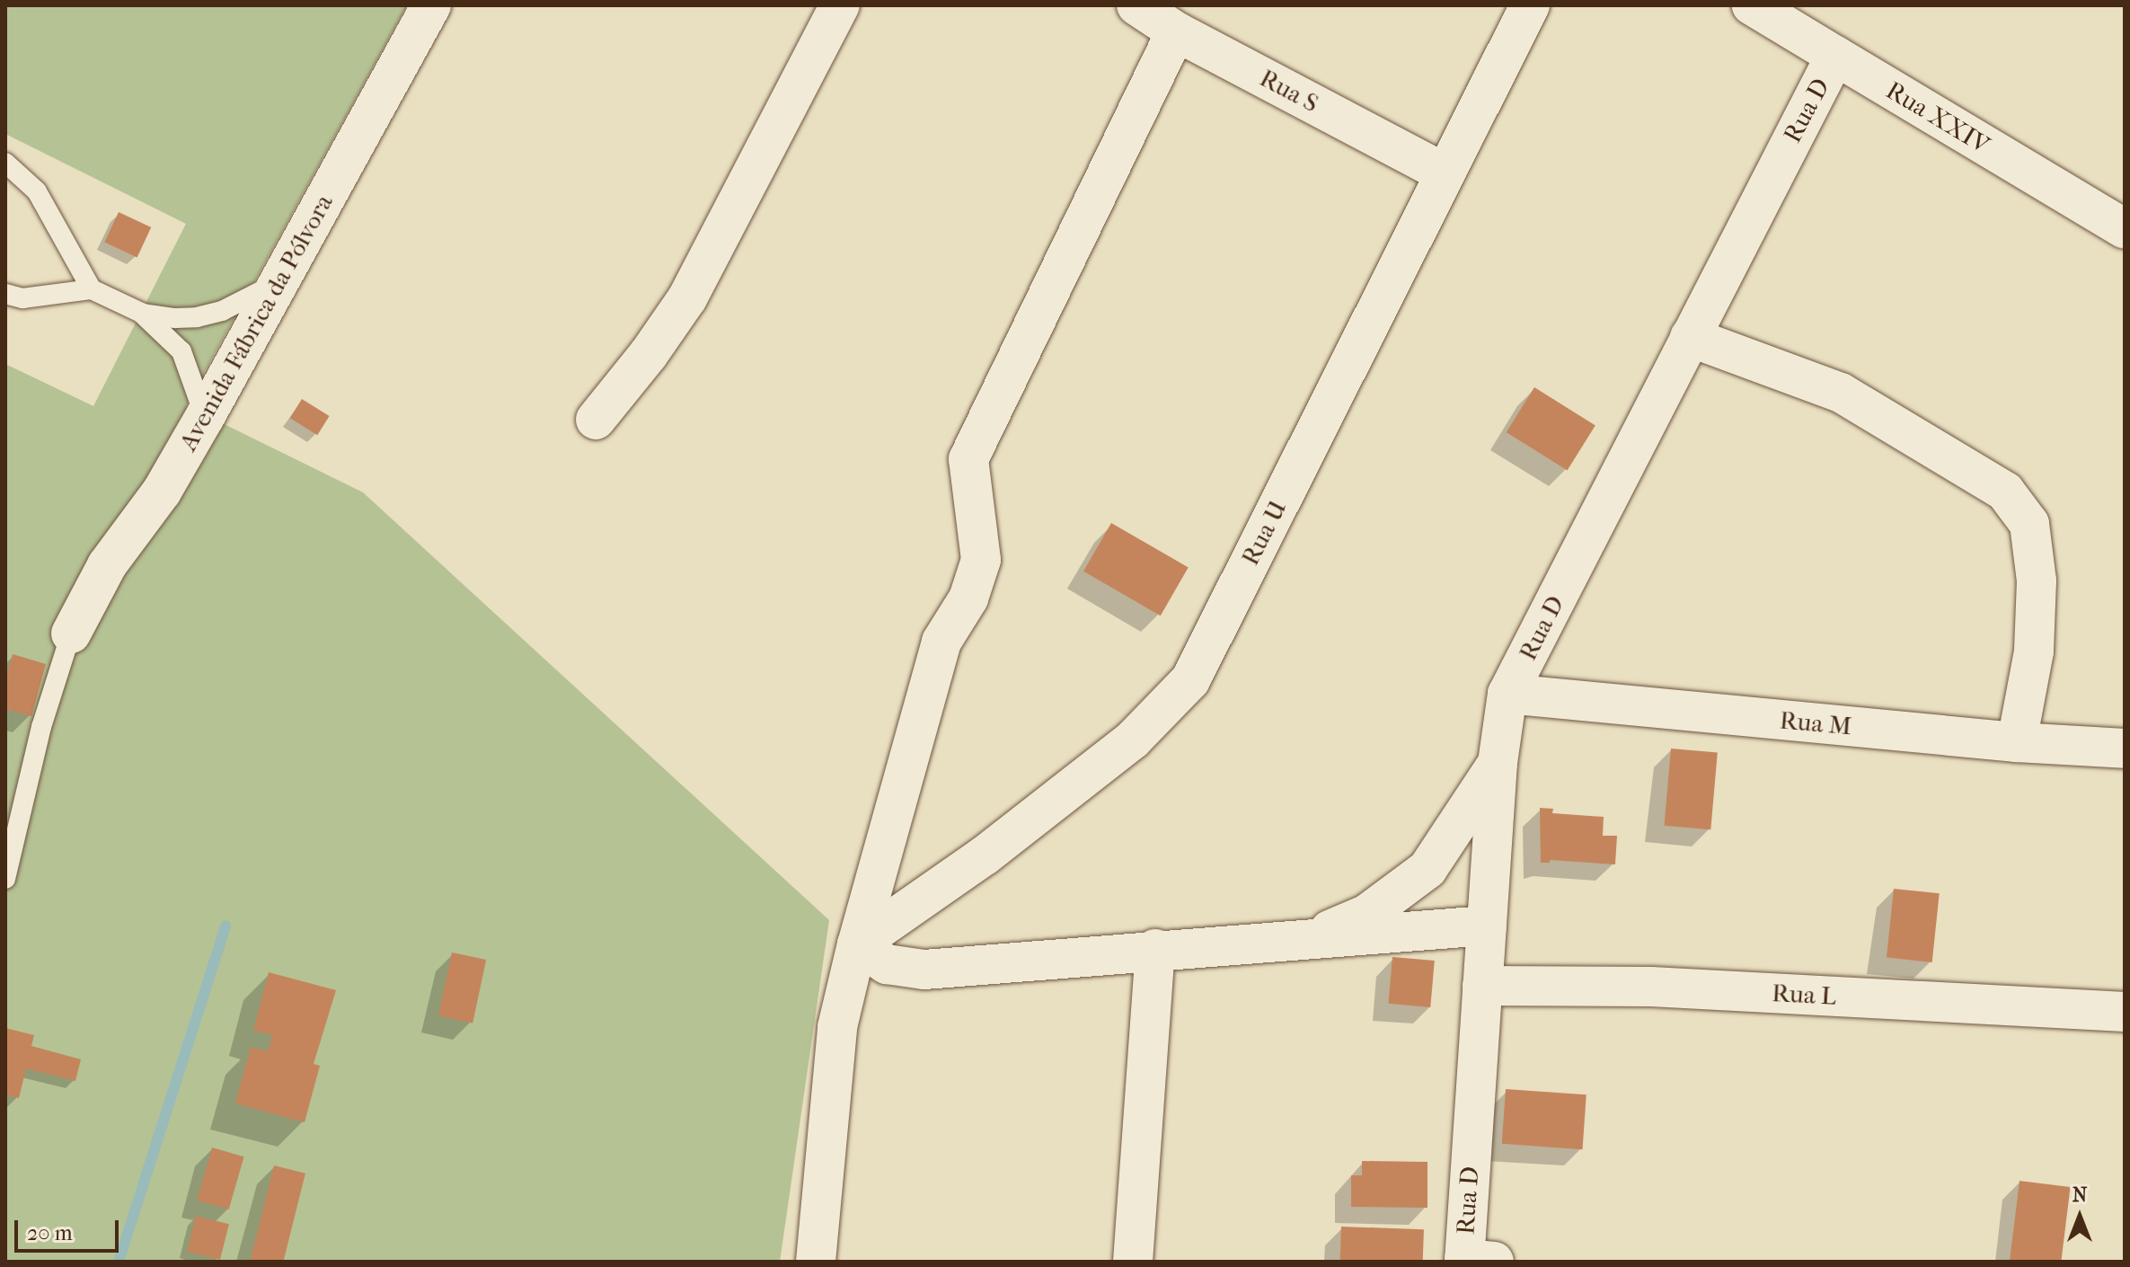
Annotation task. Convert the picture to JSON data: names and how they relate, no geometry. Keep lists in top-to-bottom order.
{
  "streets": {
    "street": [
      "Rua S",
      "Rua D",
      "Rua XXIV",
      "Avenida Fábrica da Pólvora",
      "Rua U",
      "Rua M",
      "Rua L"
    ]
  },
  "crossings": [
    ["Rua S", "Rua U"],
    ["Rua D", "Rua XXIV"],
    ["Rua D", "Rua M"],
    ["Rua D", "Rua L"]
  ],
  "scale_bar": "20 m",
  "north": "top"
}
